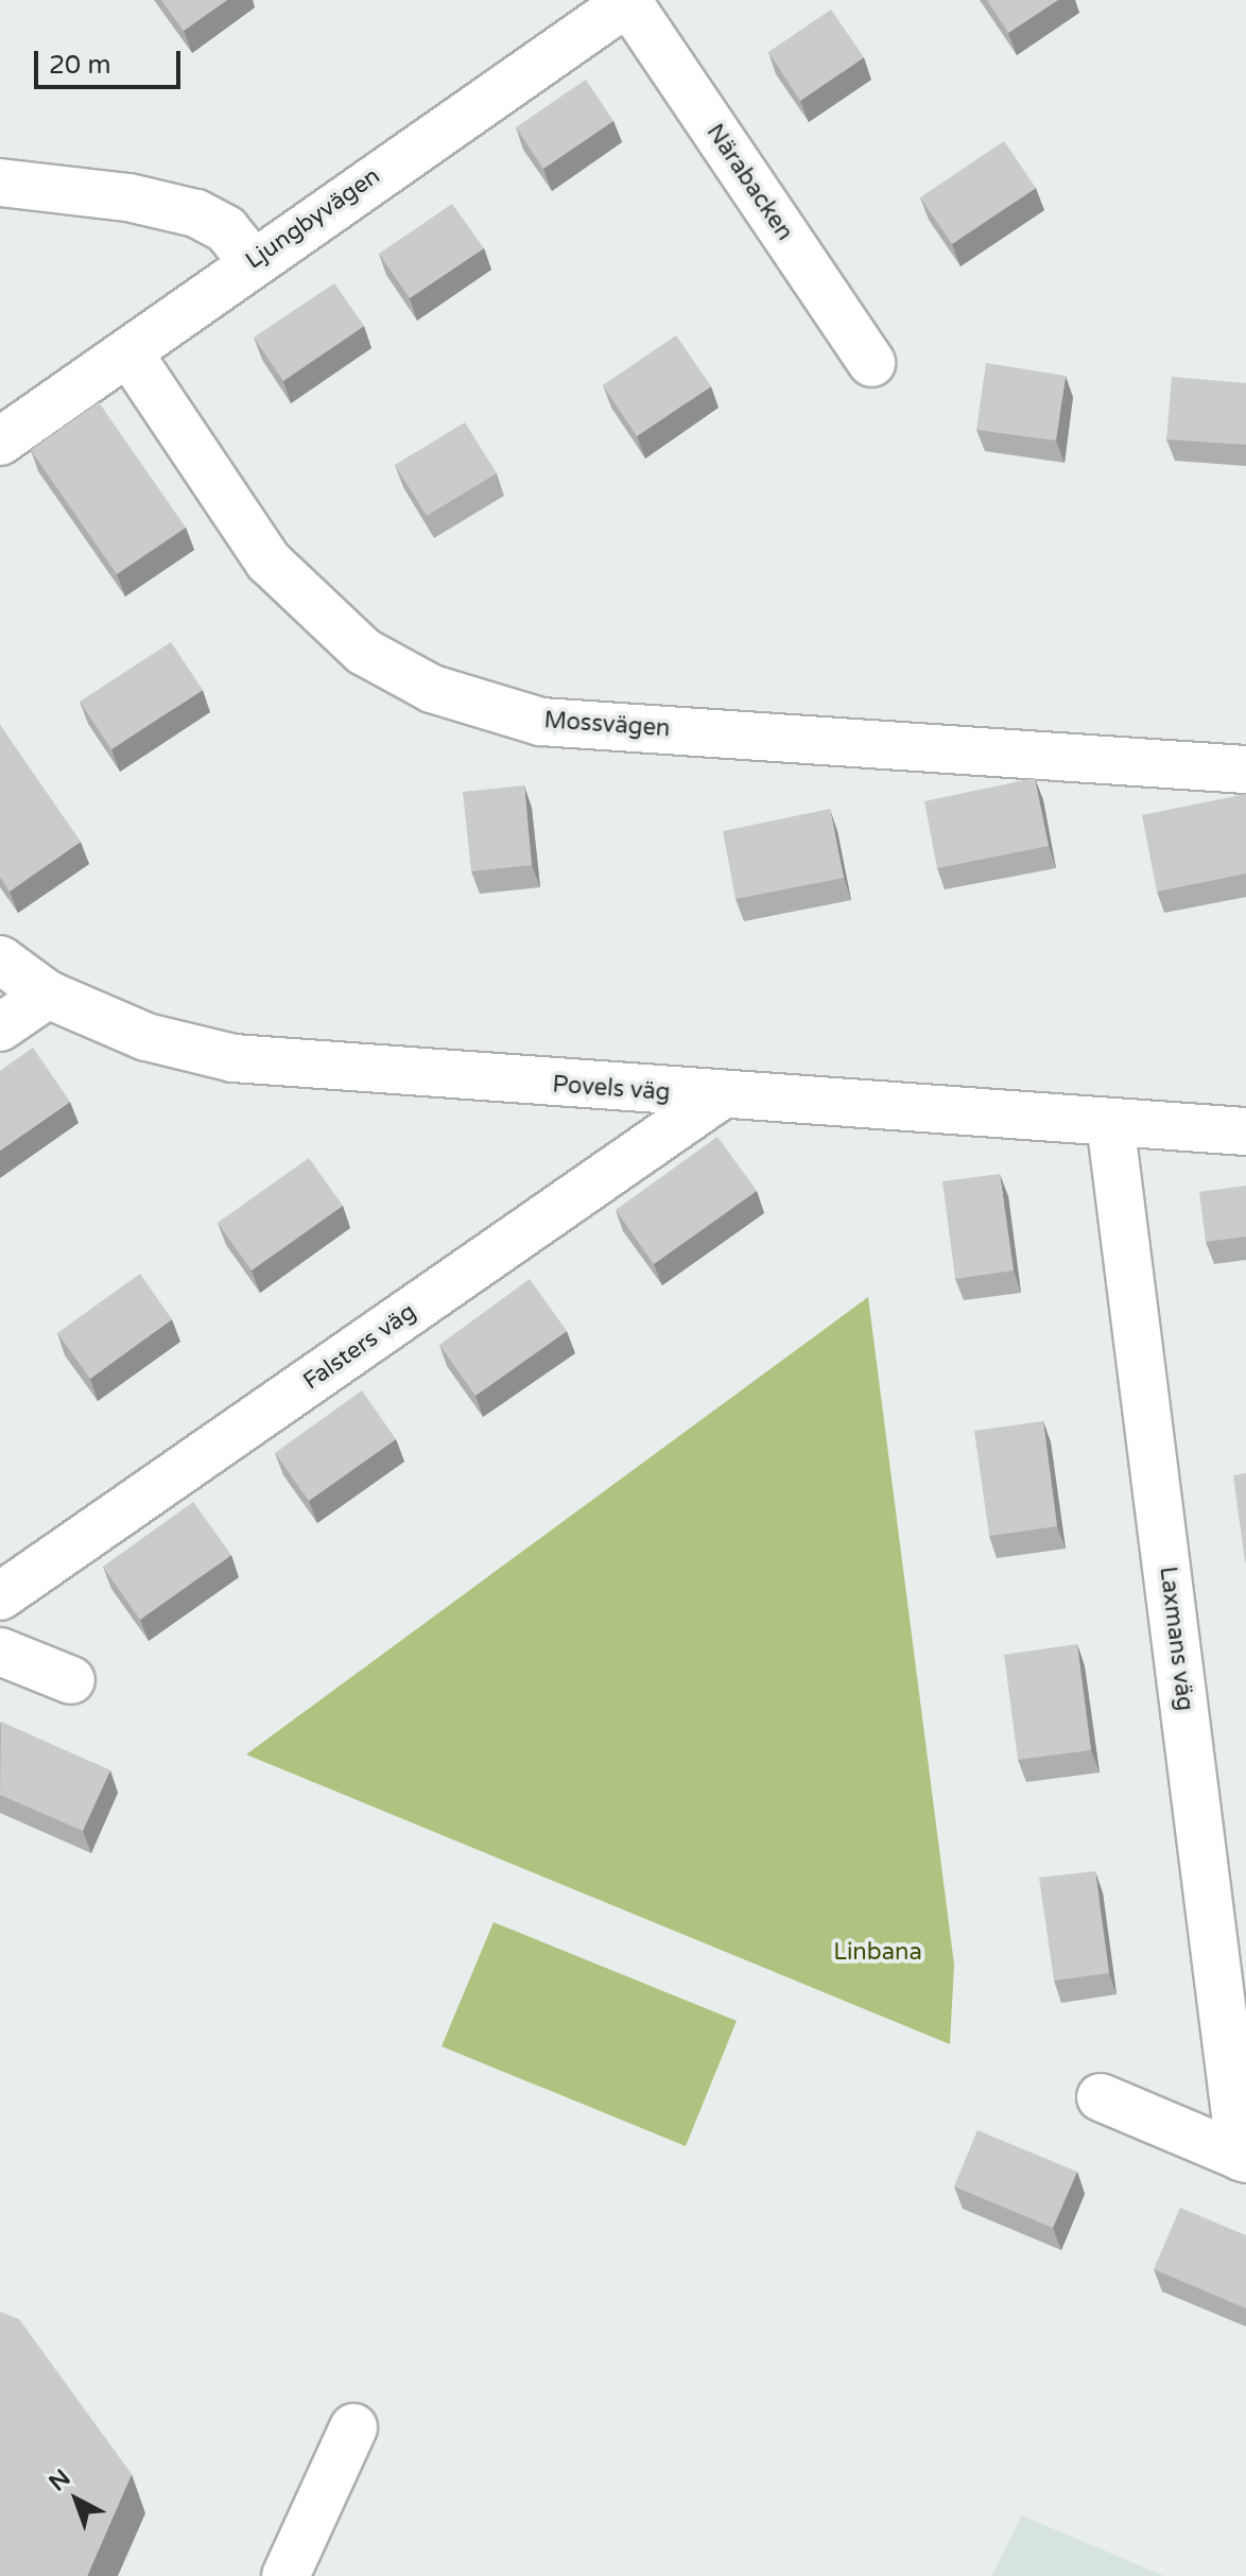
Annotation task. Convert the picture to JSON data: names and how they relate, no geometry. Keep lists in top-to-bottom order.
{
  "streets": {
    "street": [
      "Närabacken",
      "Ljungbyvägen",
      "Mossvägen",
      "Povels väg",
      "Falsters väg",
      "Laxmans väg"
    ]
  },
  "crossings": [
    ["Närabacken", "Ljungbyvägen"],
    ["Ljungbyvägen", "Mossvägen"],
    ["Povels väg", "Falsters väg"],
    ["Povels väg", "Laxmans väg"]
  ],
  "parks": ["Linbana"],
  "scale_bar": "20 m",
  "north": "top left"
}
